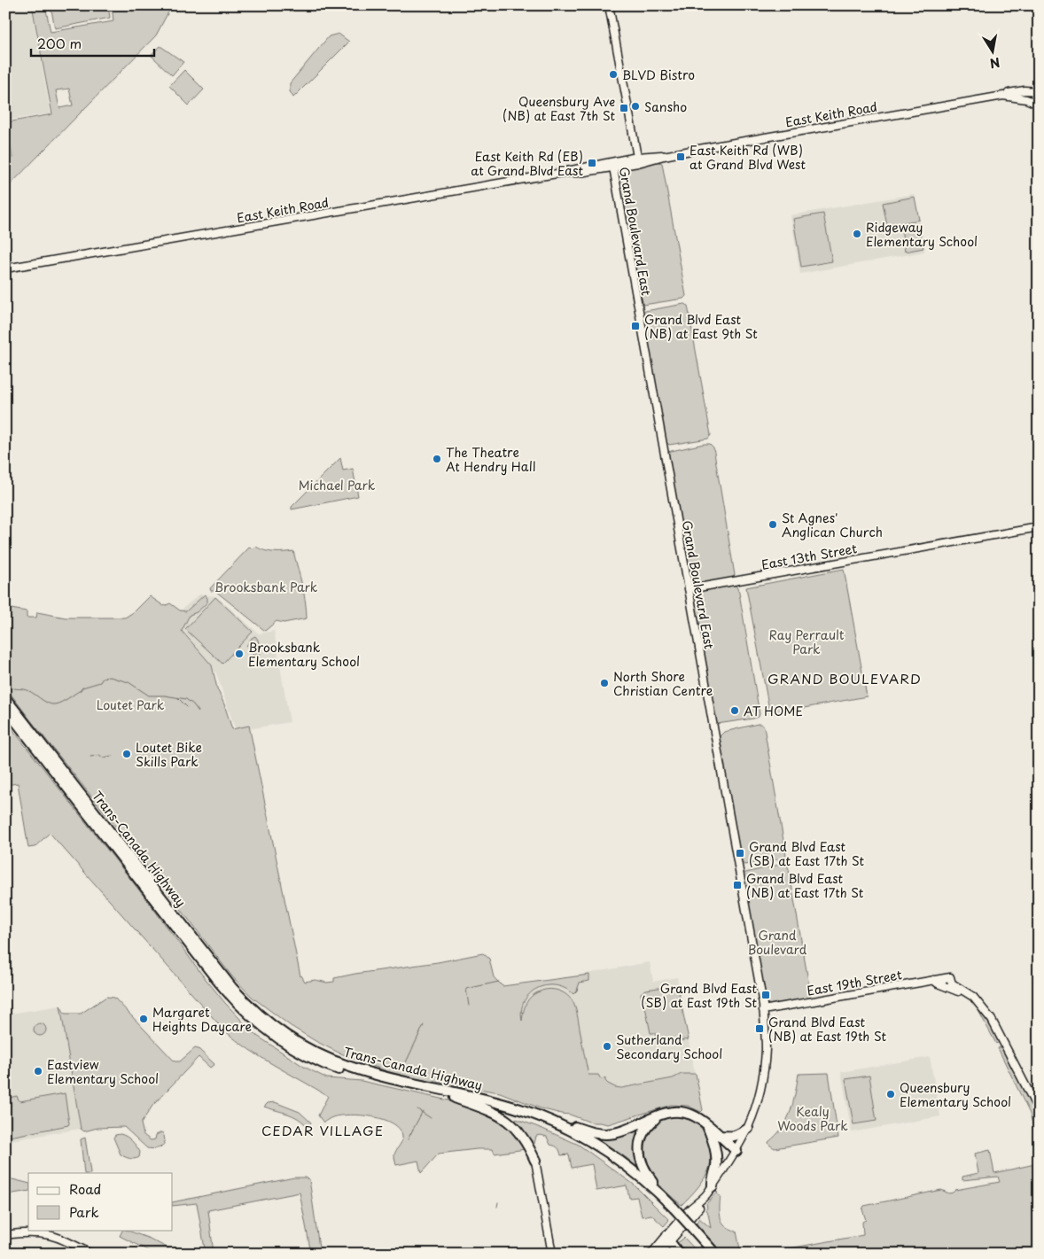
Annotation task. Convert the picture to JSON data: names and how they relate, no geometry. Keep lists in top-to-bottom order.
{
  "streets": {
    "highway": ["Trans-Canada Highway"],
    "main road": [
      "East Keith Road",
      "Grand Boulevard East",
      "East 13th Street",
      "East 19th Street"
    ]
  },
  "crossings": [
    ["East Keith Road", "Grand Boulevard East"],
    ["Grand Boulevard East", "East 13th Street"],
    ["Grand Boulevard East", "Trans-Canada Highway"],
    ["Grand Boulevard East", "East 19th Street"]
  ],
  "districts": ["GRAND BOULEVARD", "CEDAR VILLAGE"],
  "parks": [
    "Michael Park",
    "Brooksbank Park",
    "Ray Perrault Park",
    "Loutet Park",
    "Grand Boulevard",
    "Kealy Woods Park"
  ],
  "places": {
    "other": [
      "BLVD Bistro",
      "Sansho",
      "Ridgeway Elementary School",
      "The Theatre At Hendry Hall",
      "St Agnes' Anglican Church",
      "Brooksbank Elementary School",
      "North Shore Christian Centre",
      "AT HOME",
      "Loutet Bike Skills Park",
      "Margaret Heights Daycare",
      "Sutherland Secondary School",
      "Eastview Elementary School",
      "Queensbury Elementary School"
    ],
    "transit": [
      "Queensbury Ave (NB) at East 7th St",
      "East Keith Rd (WB) at Grand Blvd West",
      "East Keith Rd (EB) at Grand Blvd East",
      "Grand Blvd East (NB) at East 9th St",
      "Grand Blvd East (SB) at East 17th St",
      "Grand Blvd East (NB) at East 17th St",
      "Grand Blvd East (SB) at East 19th St",
      "Grand Blvd East (NB) at East 19th St"
    ]
  },
  "legend": ["Road", "Park"],
  "scale_bar": "200 m",
  "north": "bottom"
}
